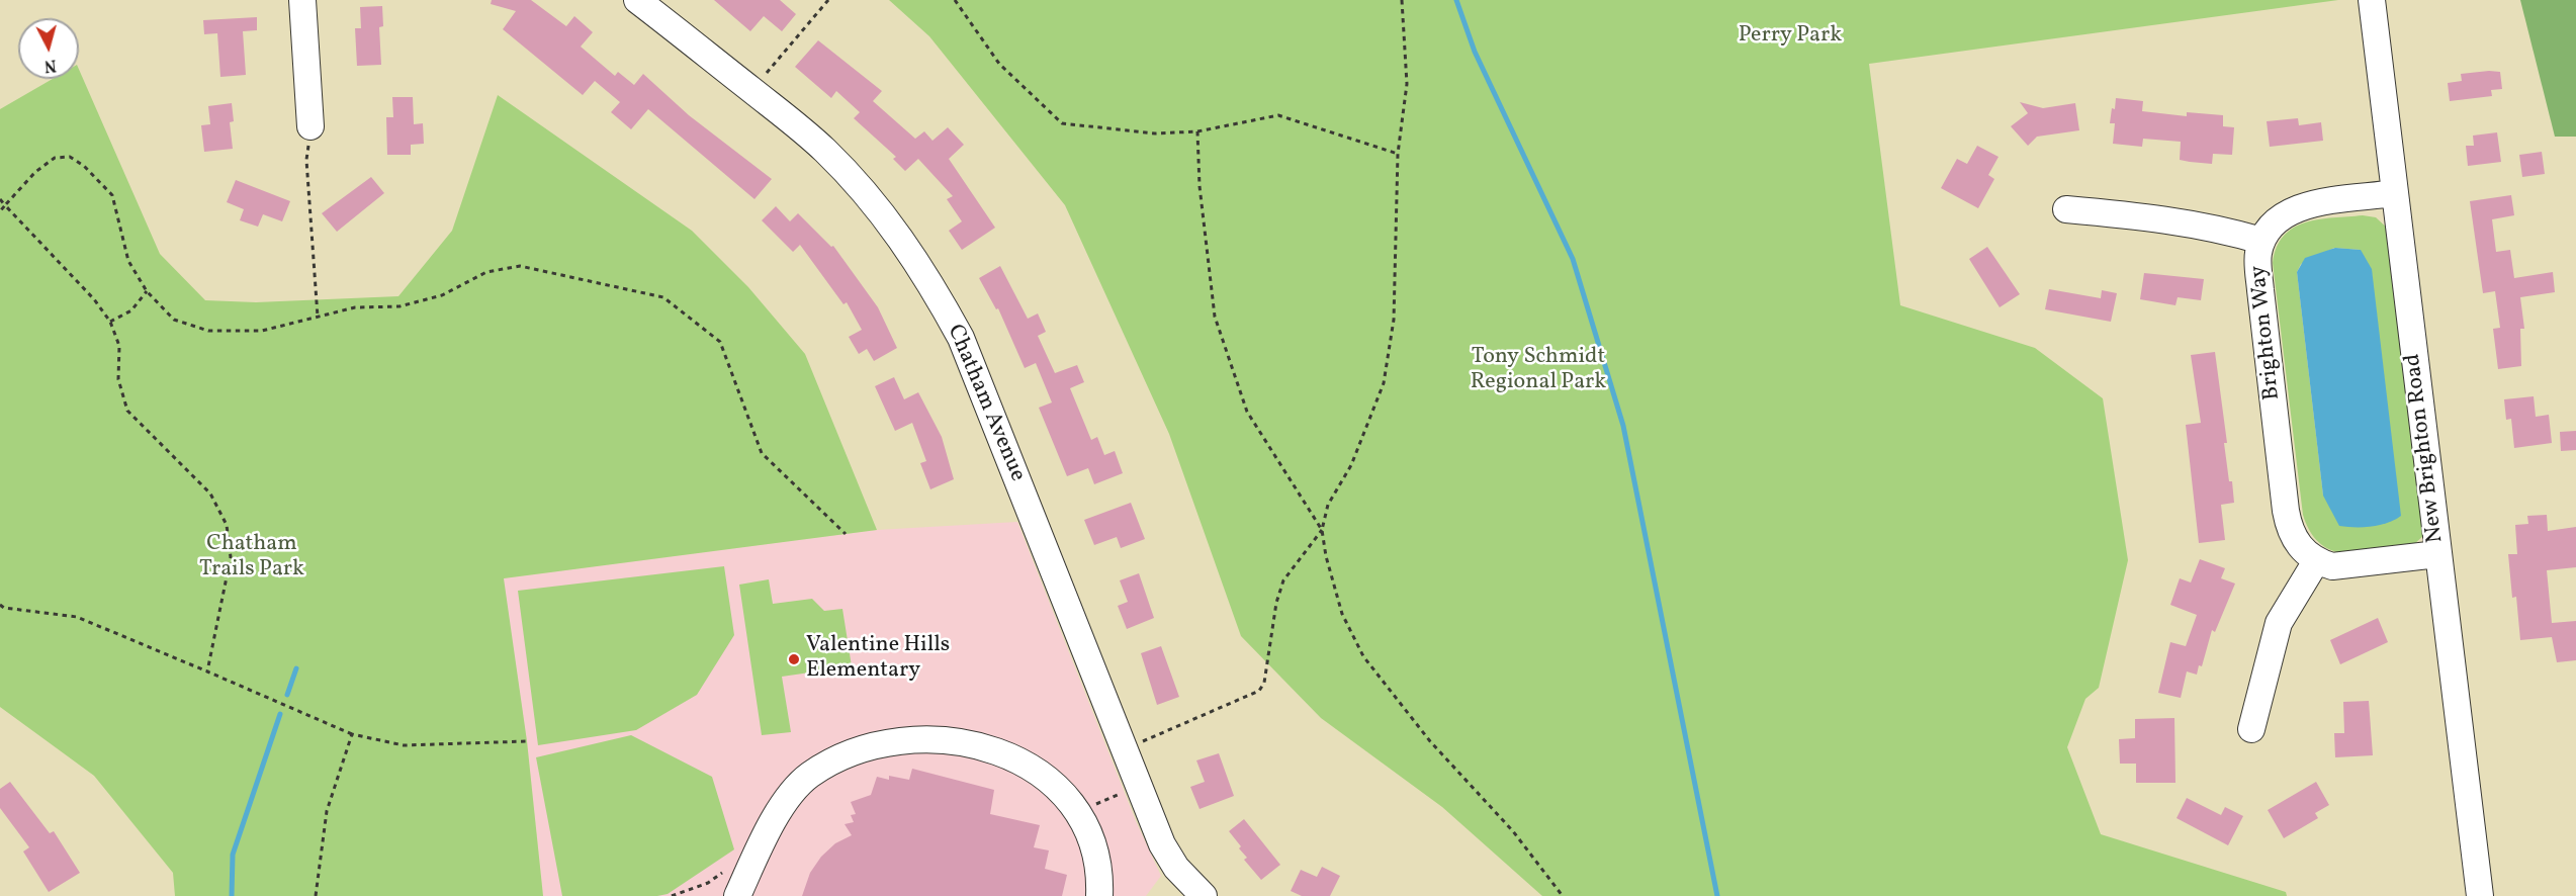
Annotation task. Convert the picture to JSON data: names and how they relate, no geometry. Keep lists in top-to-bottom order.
{
  "streets": {
    "street": ["Brighton Way", "Chatham Avenue", "New Brighton Road"]
  },
  "crossings": [
    ["Brighton Way", "New Brighton Road"]
  ],
  "parks": ["Perry Park", "Tony Schmidt Regional Park", "Chatham Trails Park"],
  "places": ["Valentine Hills Elementary"],
  "north": "bottom"
}
